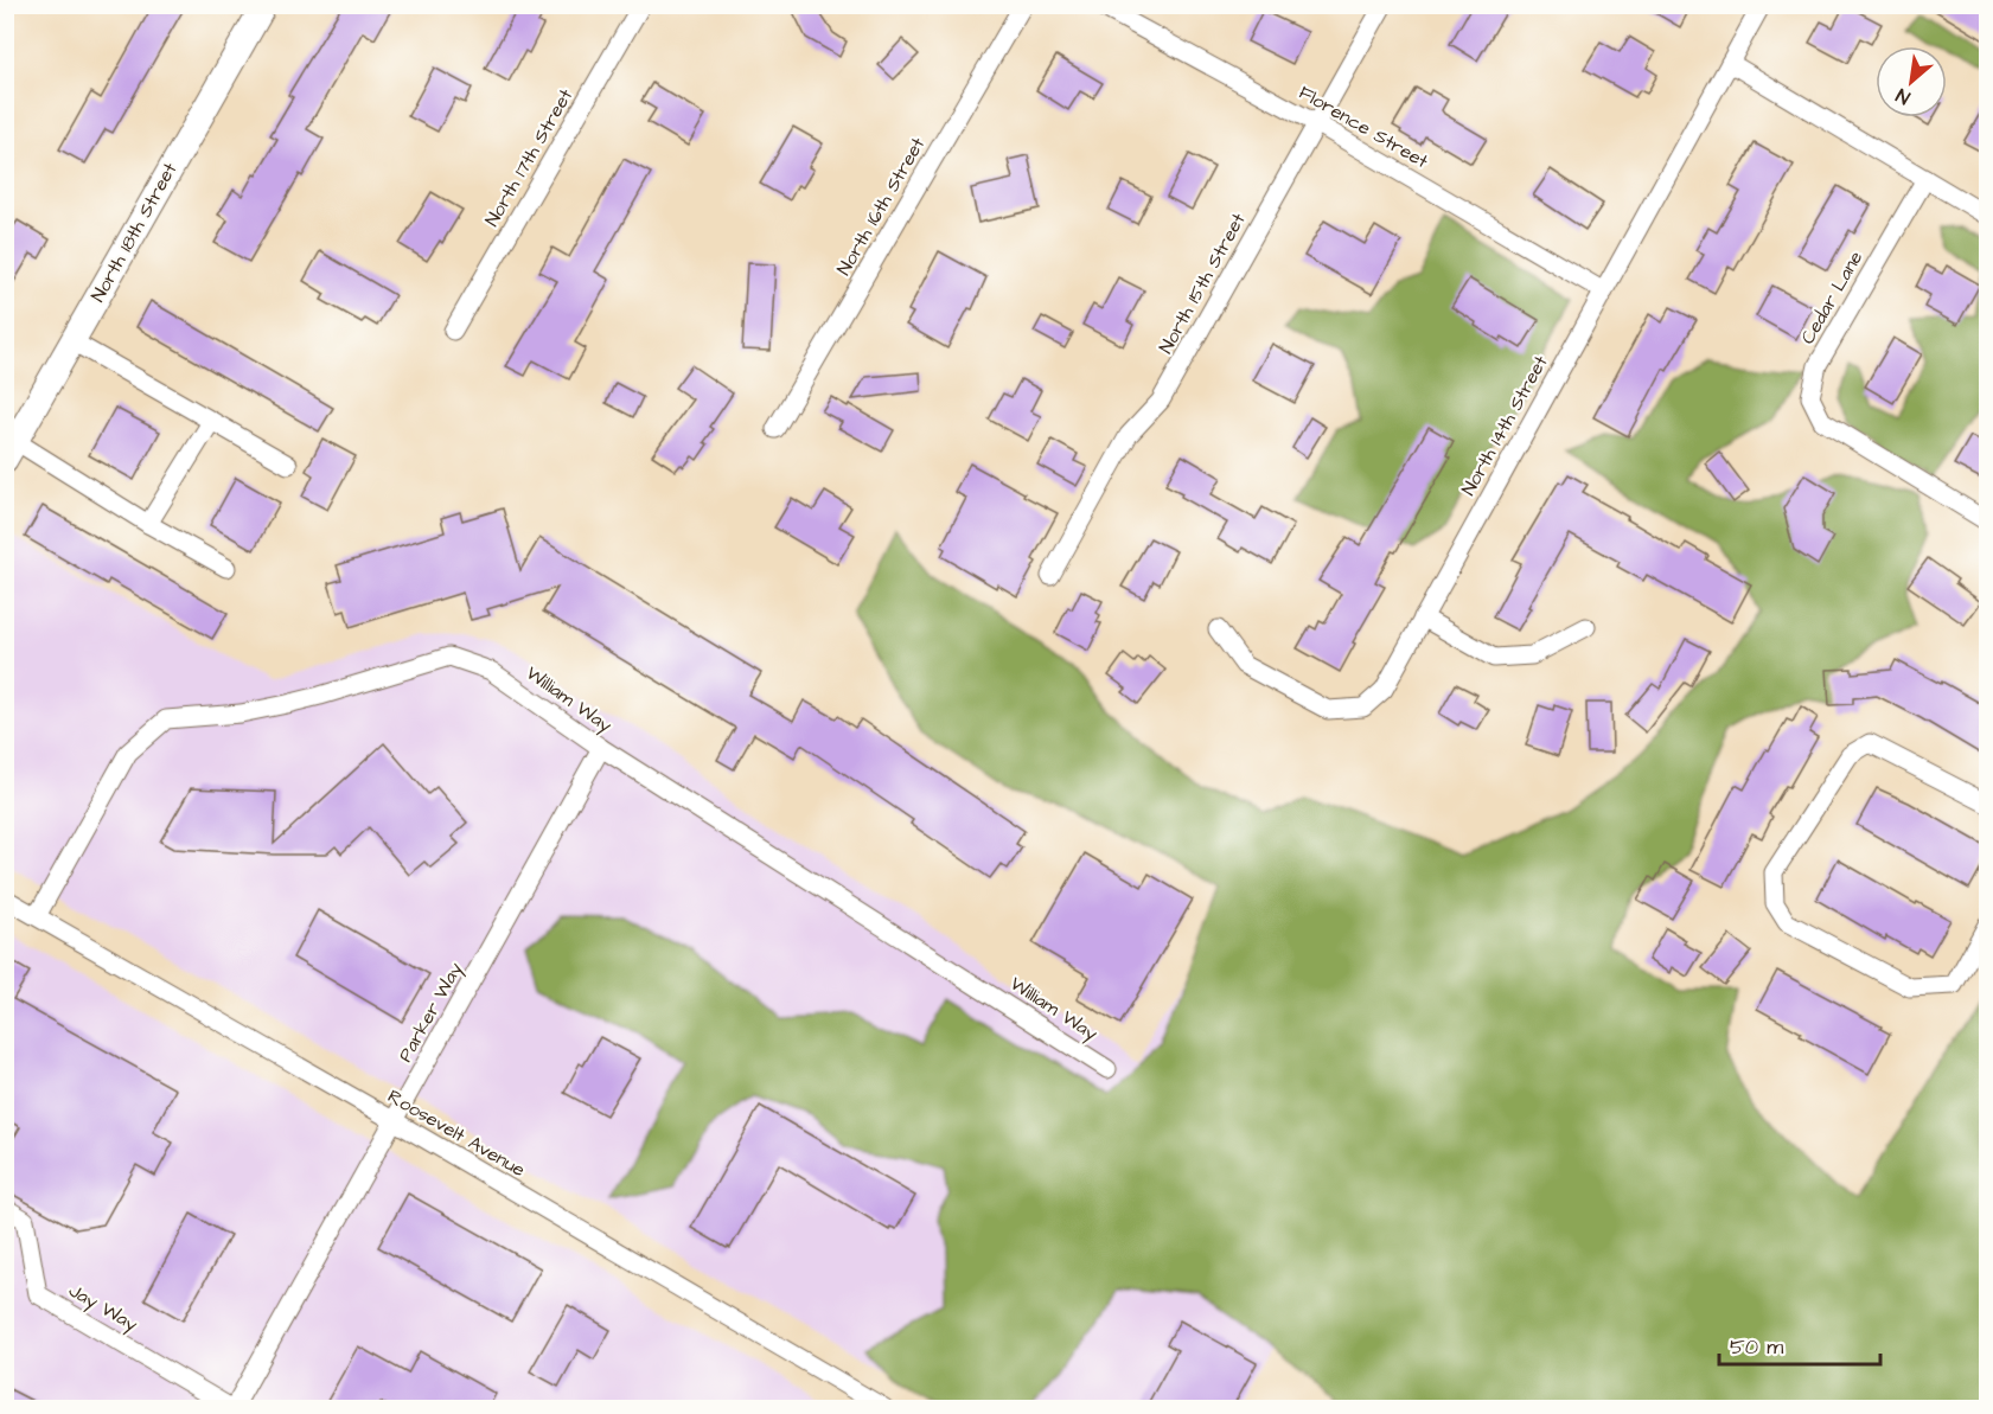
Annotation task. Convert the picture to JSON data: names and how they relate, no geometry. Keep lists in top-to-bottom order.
{
  "streets": {
    "street": [
      "Florence Street",
      "North 17th Street",
      "North 16th Street",
      "North 18th Street",
      "North 15th Street",
      "Cedar Lane",
      "North 14th Street",
      "William Way",
      "Parker Way",
      "Roosevelt Avenue",
      "Jay Way"
    ]
  },
  "crossings": [
    ["Florence Street", "North 15th Street"],
    ["Florence Street", "North 14th Street"],
    ["William Way", "Parker Way"],
    ["William Way", "Roosevelt Avenue"],
    ["Parker Way", "Roosevelt Avenue"],
    ["Parker Way", "Jay Way"]
  ],
  "scale_bar": "50 m",
  "north": "bottom left"
}
